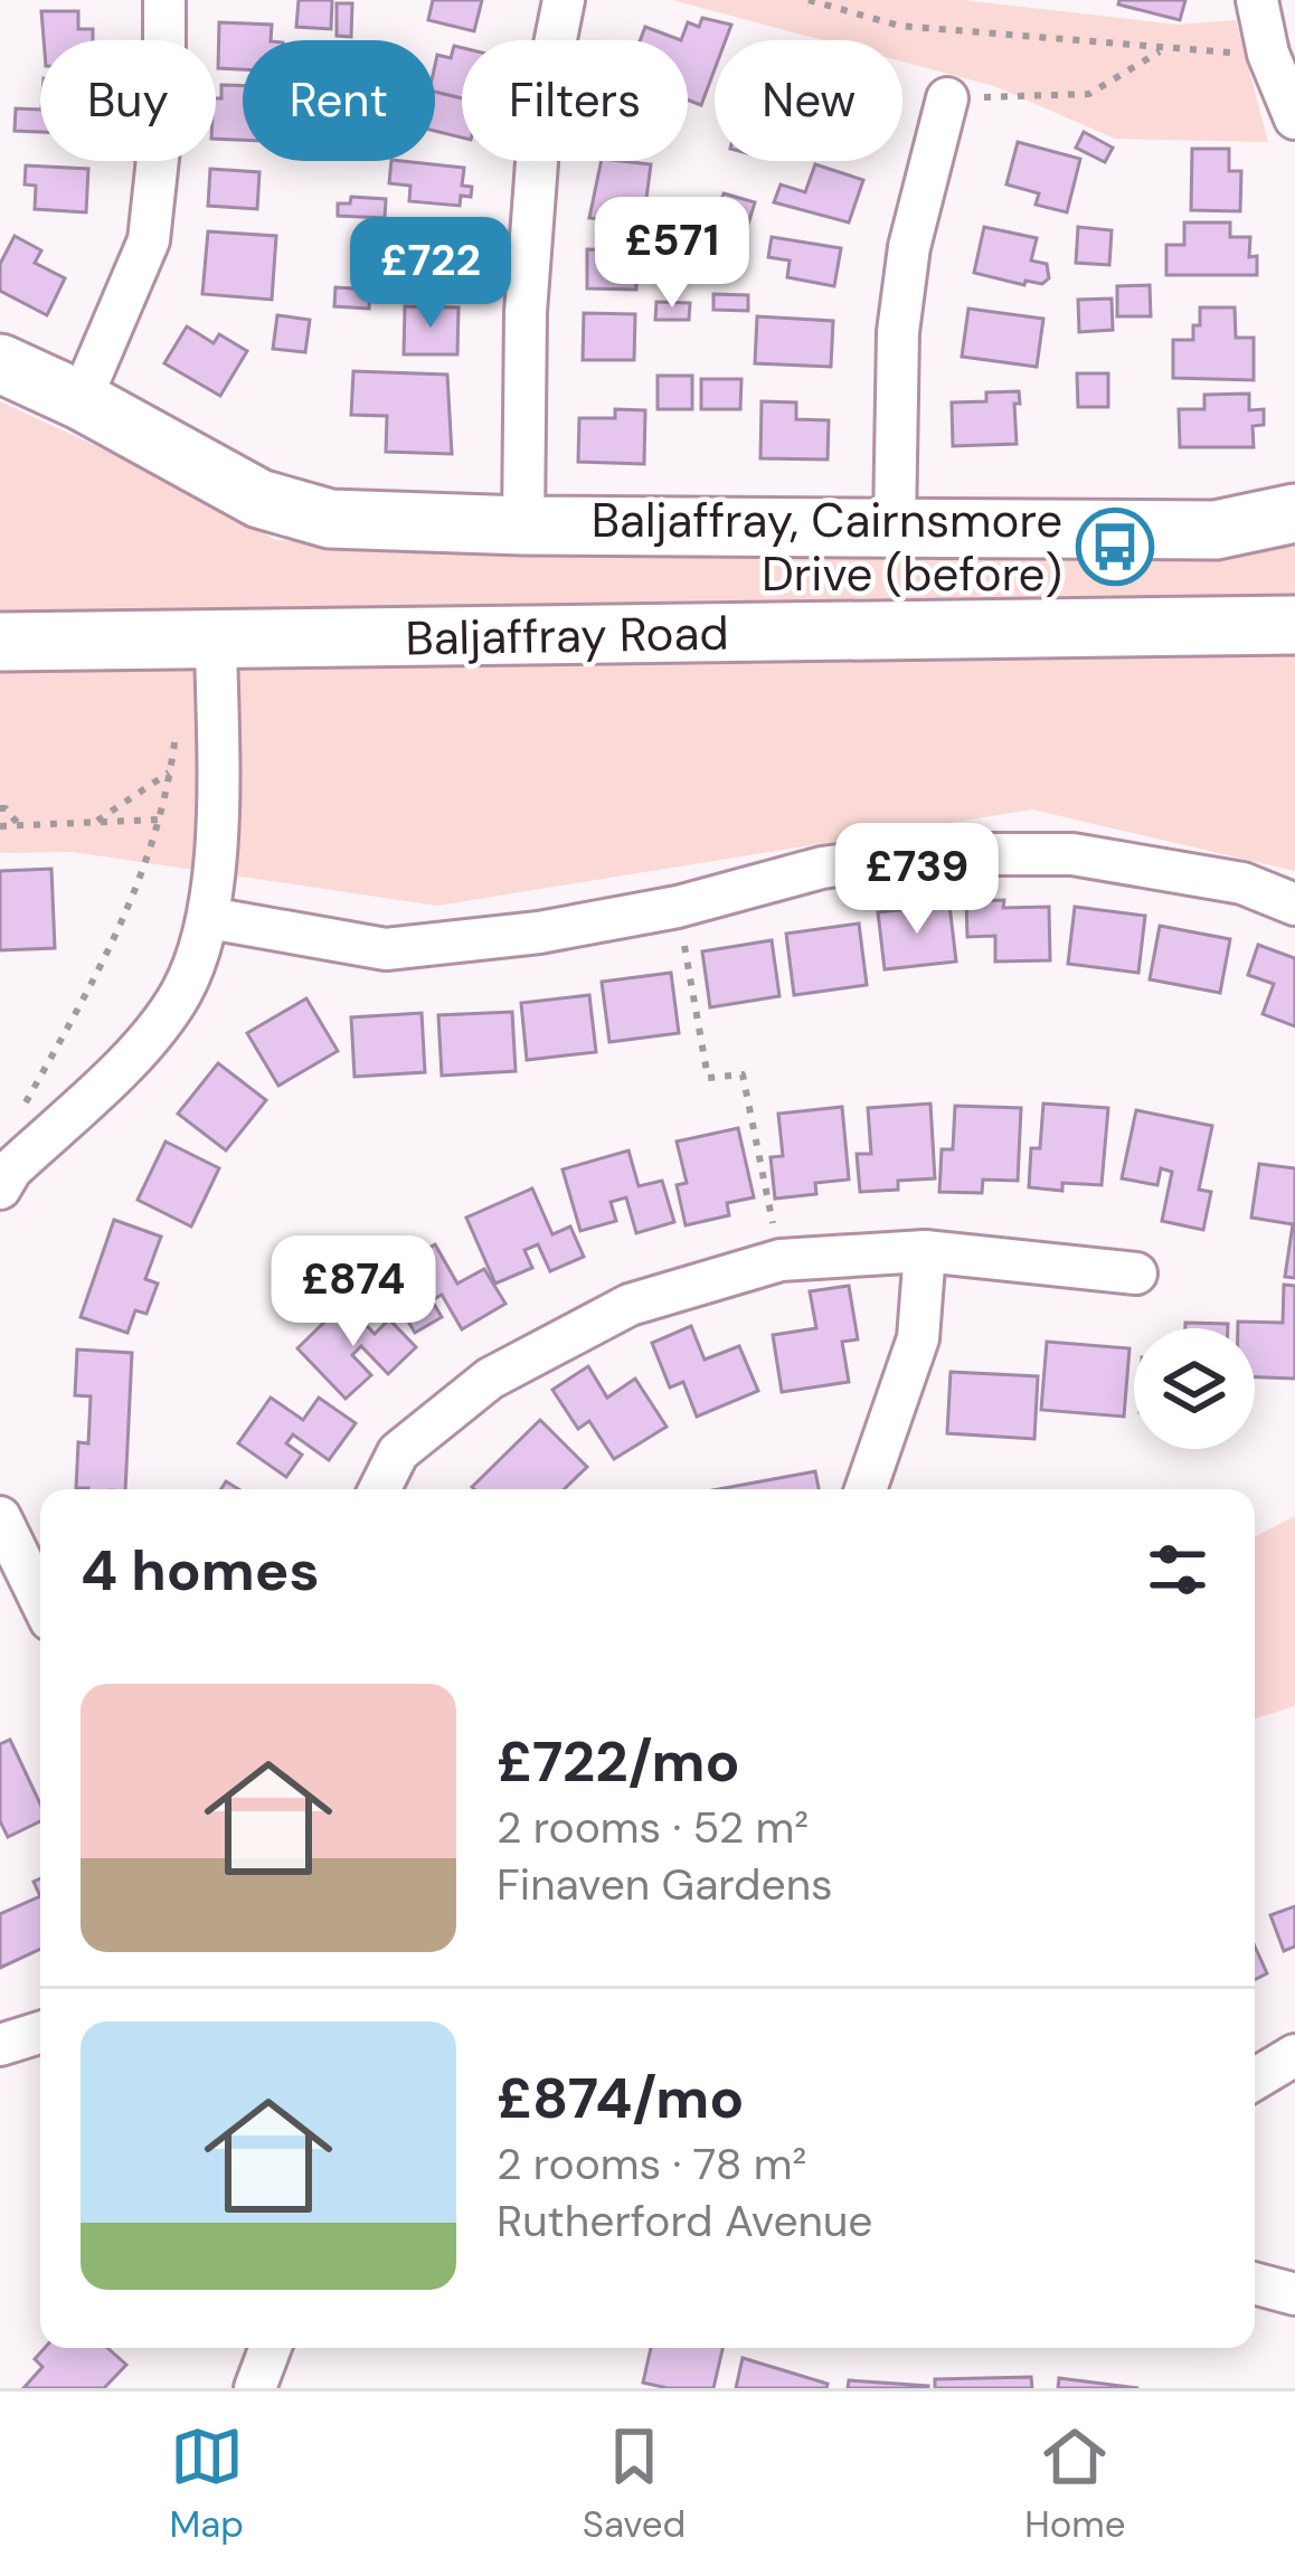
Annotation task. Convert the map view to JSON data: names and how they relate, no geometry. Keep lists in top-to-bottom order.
{
  "streets": {
    "street": ["Baljaffray Road"]
  },
  "places": {
    "bus stop": ["Baljaffray, Cairnsmore Drive (before)"]
  },
  "page": {
    "chip": [
      "Buy",
      "Rent",
      "Filters",
      "New"
    ],
    "price": [
      "£571",
      "£722",
      "£739",
      "£874"
    ],
    "heading": "4 homes",
    "list": [
      {
        "name": "£722/mo",
        "note": "2 rooms · 52 m² · Finaven Gardens"
      },
      {
        "name": "£874/mo",
        "note": "2 rooms · 78 m² · Rutherford Avenue"
      }
    ],
    "tabs": ["Map", "Saved", "Home"]
  }
}
